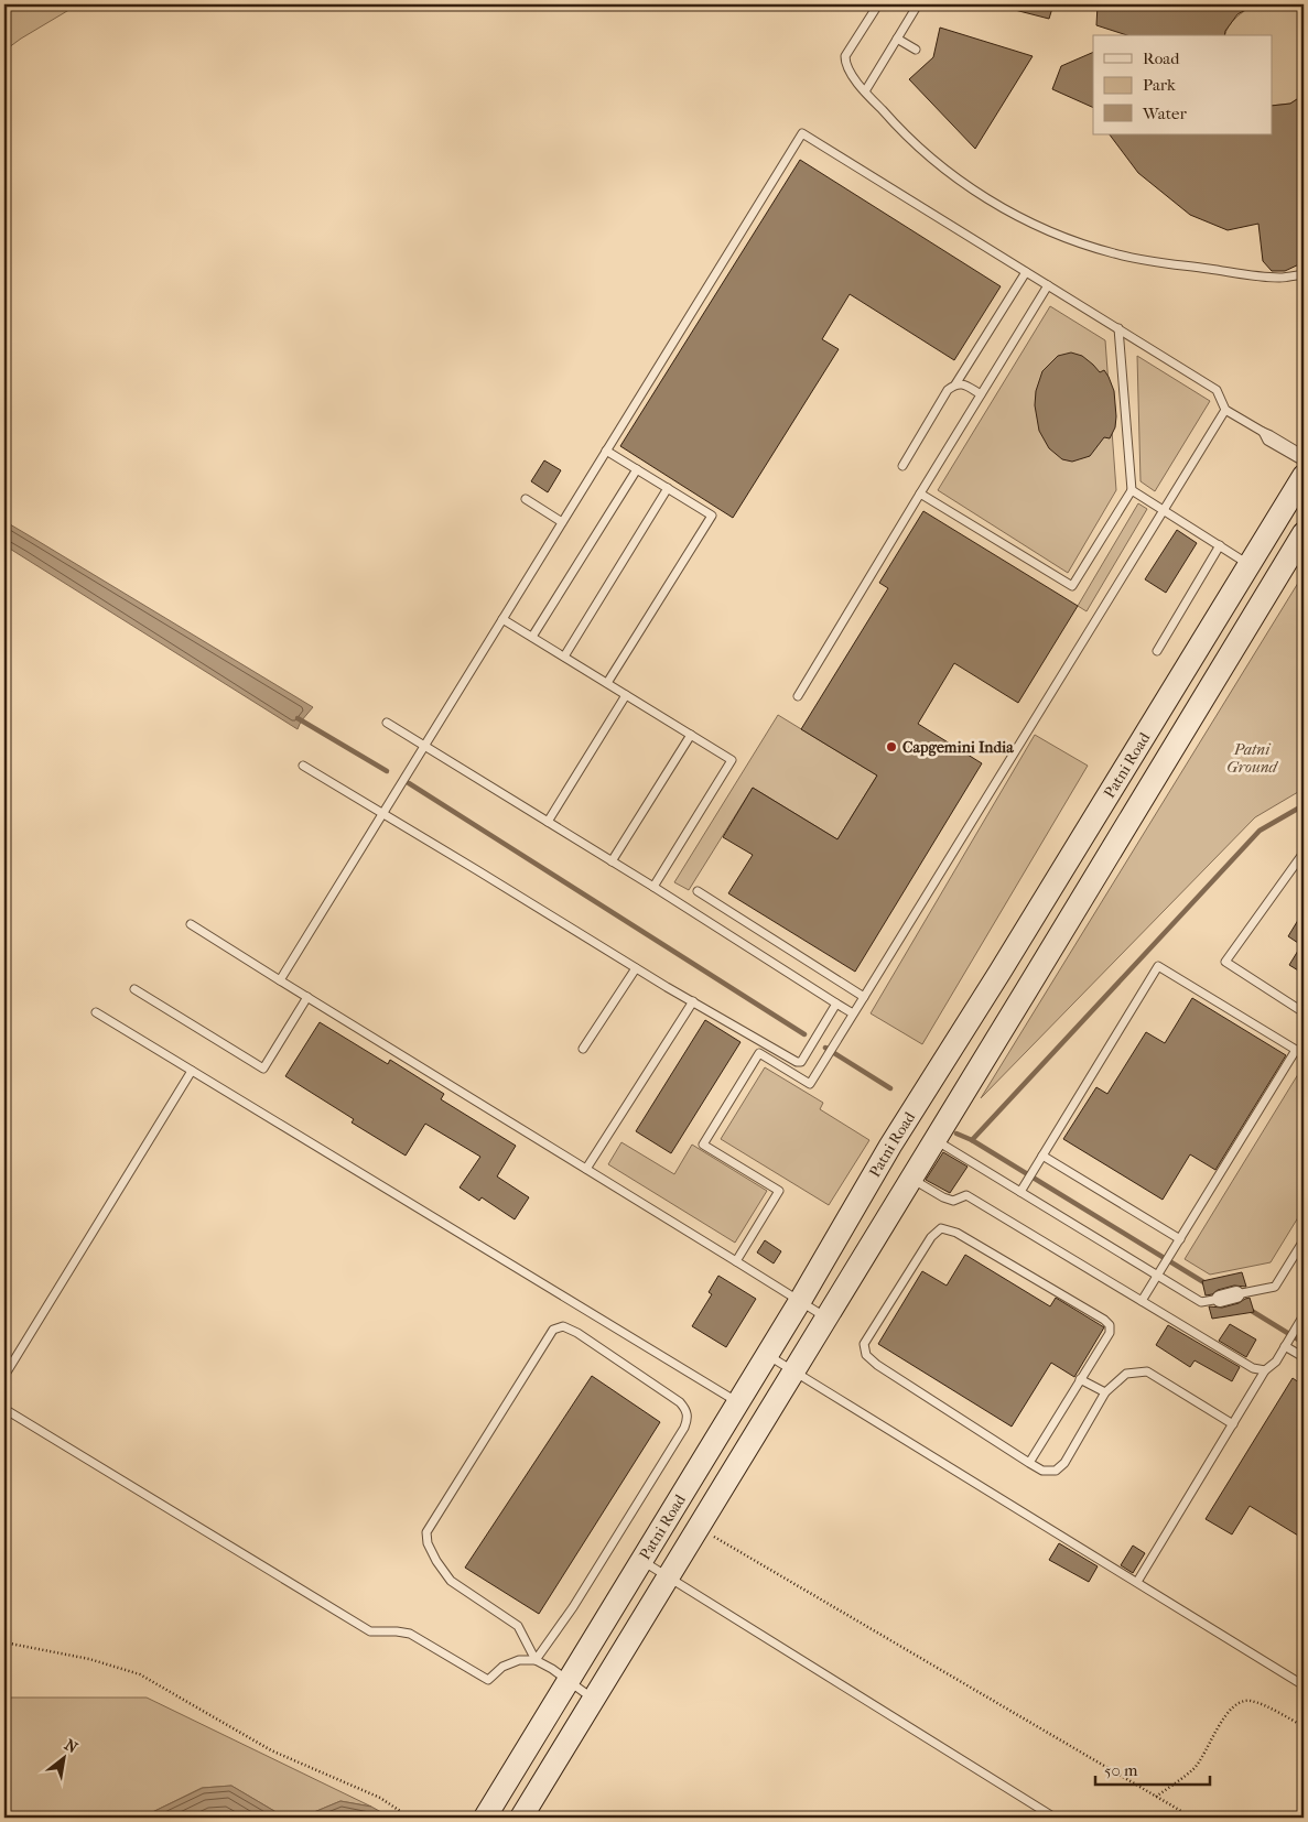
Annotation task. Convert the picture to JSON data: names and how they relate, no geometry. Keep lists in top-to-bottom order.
{
  "streets": {
    "main road": ["Patni Road"]
  },
  "parks": ["Patni Ground"],
  "places": ["Capgemini India"],
  "legend": ["Road", "Park", "Water"],
  "scale_bar": "50 m",
  "north": "top right"
}
